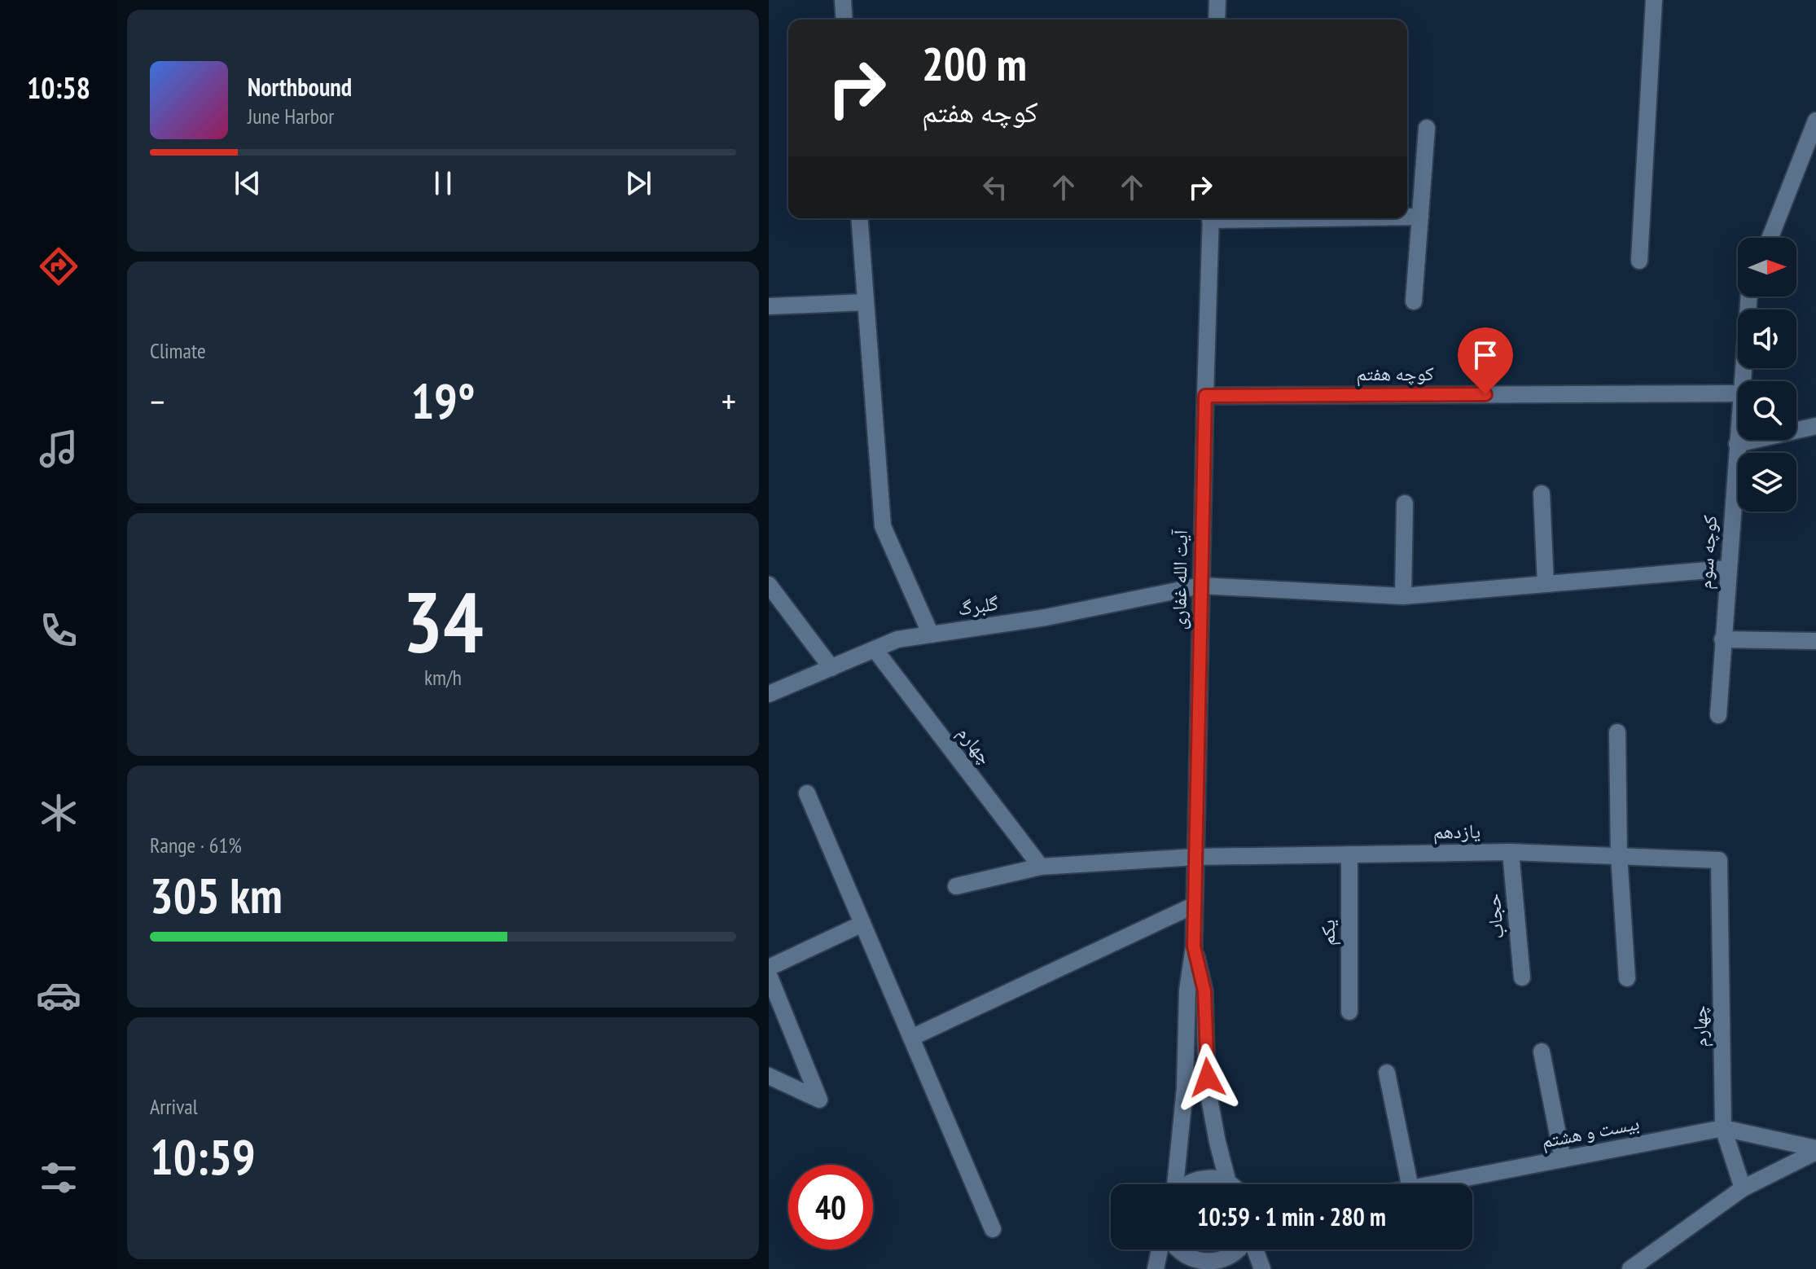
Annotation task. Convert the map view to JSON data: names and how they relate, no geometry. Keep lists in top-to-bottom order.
{
  "streets": {
    "street": [
      "کوچه هفتم",
      "کوچه سوم",
      "آیت الله غفاری",
      "گلبرگ",
      "چهارم",
      "یازدهم",
      "حجاب",
      "یکم",
      "بیست و هشتم"
    ]
  },
  "crossings": [
    ["کوچه هفتم", "آیت الله غفاری"],
    ["کوچه سوم", "گلبرگ"],
    ["آیت الله غفاری", "گلبرگ"],
    ["آیت الله غفاری", "یازدهم"],
    ["گلبرگ", "چهارم"],
    ["چهارم", "یازدهم"],
    ["چهارم", "بیست و هشتم"],
    ["یازدهم", "حجاب"],
    ["یازدهم", "یکم"]
  ],
  "north": "right",
  "page": {
    "tabs": "10:58",
    "turn": ["200 m", "کوچه هفتم"],
    "song": ["Northbound", "June Harbor"],
    "tile": [
      "Climate",
      ["34", "km/h"],
      ["Range · 61%", "305 km"],
      ["Arrival", "10:59"]
    ],
    "heat": ["−", "19°", "+"],
    "limit": "40",
    "trip": "10:59 · 1 min · 280 m"
  }
}
